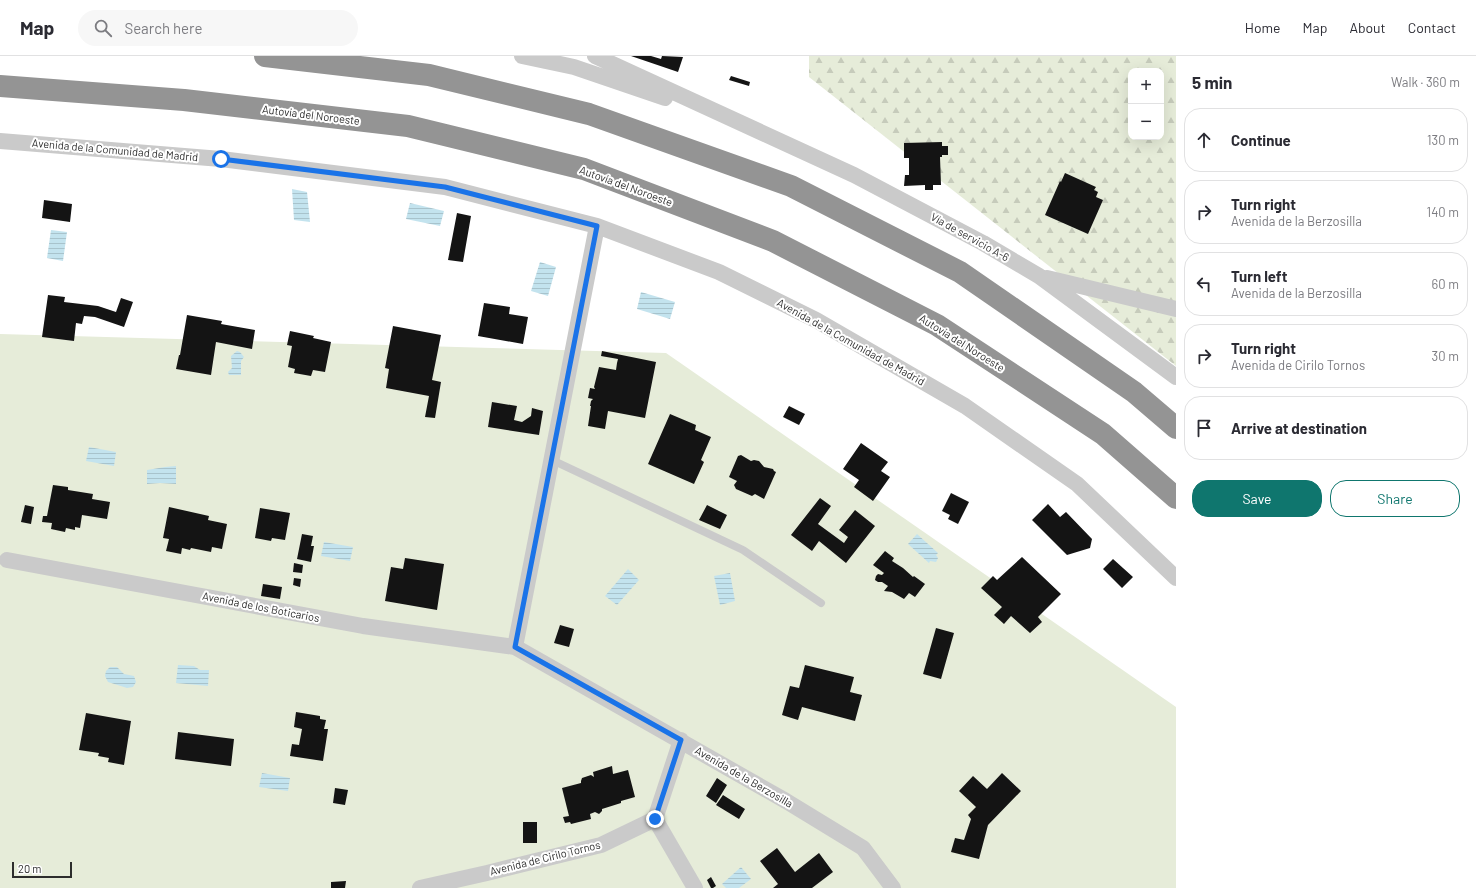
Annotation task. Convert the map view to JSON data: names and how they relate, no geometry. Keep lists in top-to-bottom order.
{
  "streets": {
    "highway": ["Autovía del Noroeste"],
    "street": [
      "Avenida de la Comunidad de Madrid",
      "Vía de servicio A-6",
      "Avenida de los Boticarios",
      "Avenida de la Berzosilla",
      "Avenida de Cirilo Tornos"
    ]
  },
  "crossings": [
    ["Avenida de los Boticarios", "Avenida de la Berzosilla"]
  ],
  "scale_bar": "20 m",
  "page": {
    "header": "Map",
    "search": "Search here",
    "nav": [
      "Home",
      "Map",
      "About",
      "Contact"
    ],
    "heading": ["5 min", "Walk · 360 m"],
    "map_buttons": ["+", "−"],
    "list": [
      ["Continue", "130 m"],
      ["Turn right", "Avenida de la Berzosilla", "140 m"],
      ["Turn left", "Avenida de la Berzosilla", "60 m"],
      ["Turn right", "Avenida de Cirilo Tornos", "30 m"],
      "Arrive at destination"
    ],
    "buttons": ["Save", "Share"],
    "scale": "20 m"
  }
}
